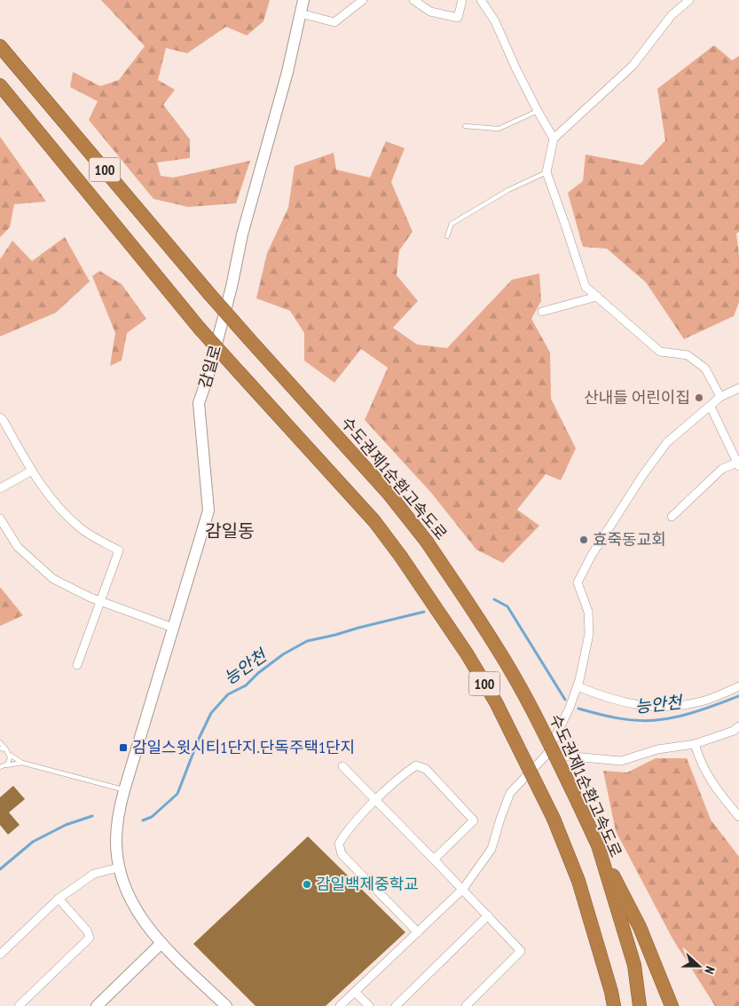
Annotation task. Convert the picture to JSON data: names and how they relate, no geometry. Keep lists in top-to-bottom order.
{
  "streets": {
    "highway": ["100", "수도권제1순환고속도로"],
    "street": ["감일로"]
  },
  "districts": ["감일동"],
  "water": ["능안천"],
  "places": {
    "other": ["산내들 어린이집", "효죽동교회", "감일백제중학교"],
    "transit": ["감일스윗시티1단지.단독주택1단지"]
  },
  "north": "right"
}
